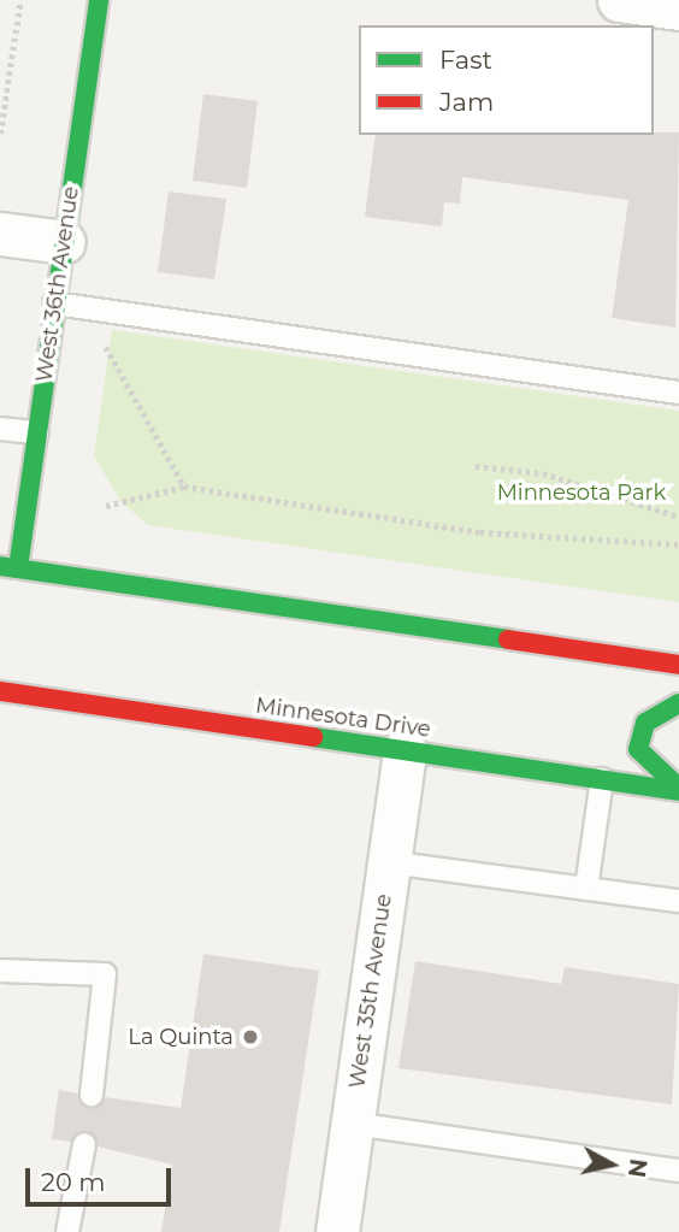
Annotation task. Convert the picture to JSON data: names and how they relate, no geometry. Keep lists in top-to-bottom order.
{
  "streets": {
    "main road": ["West 36th Avenue", "Minnesota Drive"],
    "street": ["West 35th Avenue"]
  },
  "crossings": [
    ["Minnesota Drive", "West 35th Avenue"]
  ],
  "parks": ["Minnesota Park"],
  "places": ["La Quinta"],
  "legend": ["Fast", "Jam"],
  "scale_bar": "20 m",
  "north": "right"
}
